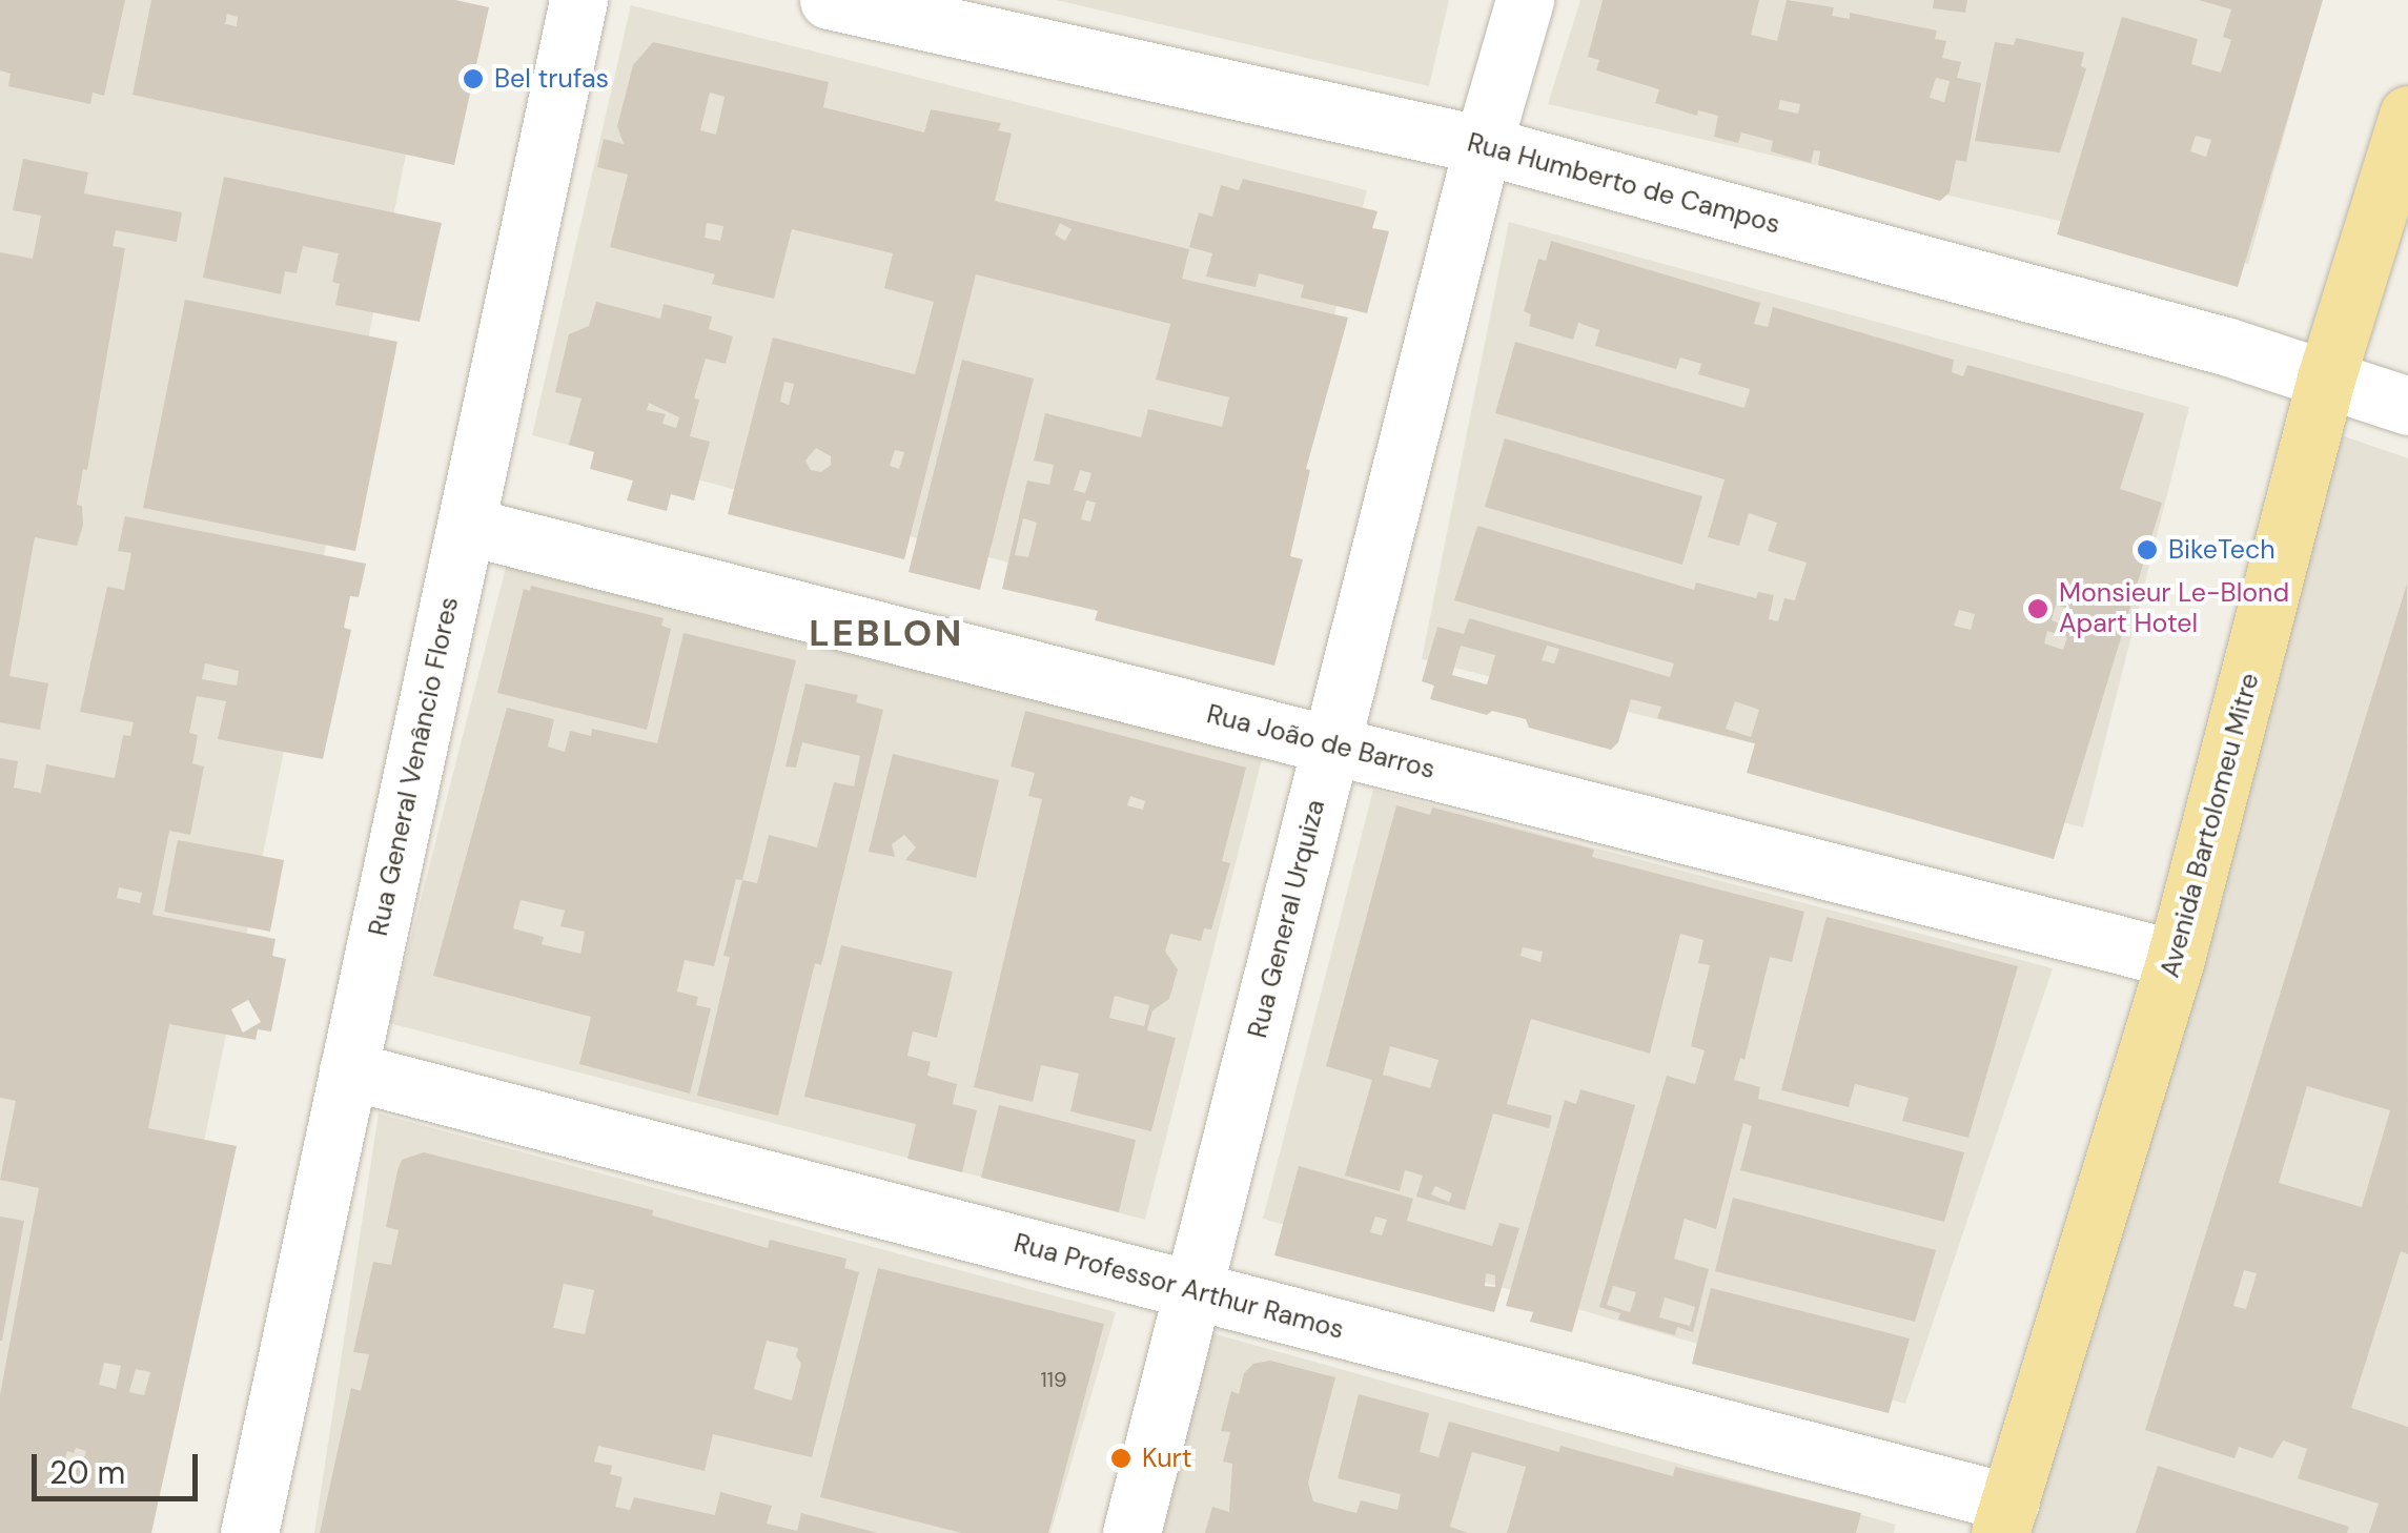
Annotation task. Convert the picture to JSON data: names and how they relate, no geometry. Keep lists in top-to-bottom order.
{
  "streets": {
    "main road": ["Avenida Bartolomeu Mitre"],
    "street": [
      "Rua Humberto de Campos",
      "Rua João de Barros",
      "Rua General Venâncio Flores",
      "Rua General Urquiza",
      "Rua Professor Arthur Ramos"
    ]
  },
  "crossings": [
    ["Rua Humberto de Campos", "Avenida Bartolomeu Mitre"],
    ["Rua Humberto de Campos", "Rua General Urquiza"],
    ["Rua João de Barros", "Rua General Venâncio Flores"],
    ["Rua João de Barros", "Avenida Bartolomeu Mitre"],
    ["Rua João de Barros", "Rua General Urquiza"],
    ["Rua General Venâncio Flores", "Rua Professor Arthur Ramos"],
    ["Avenida Bartolomeu Mitre", "Rua Professor Arthur Ramos"],
    ["Rua General Urquiza", "Rua Professor Arthur Ramos"]
  ],
  "districts": ["LEBLON"],
  "places": [
    "Bel trufas",
    "BikeTech",
    "Monsieur Le-Blond Apart Hotel",
    "Kurt"
  ],
  "house_numbers": ["119"],
  "scale_bar": "20 m"
}
